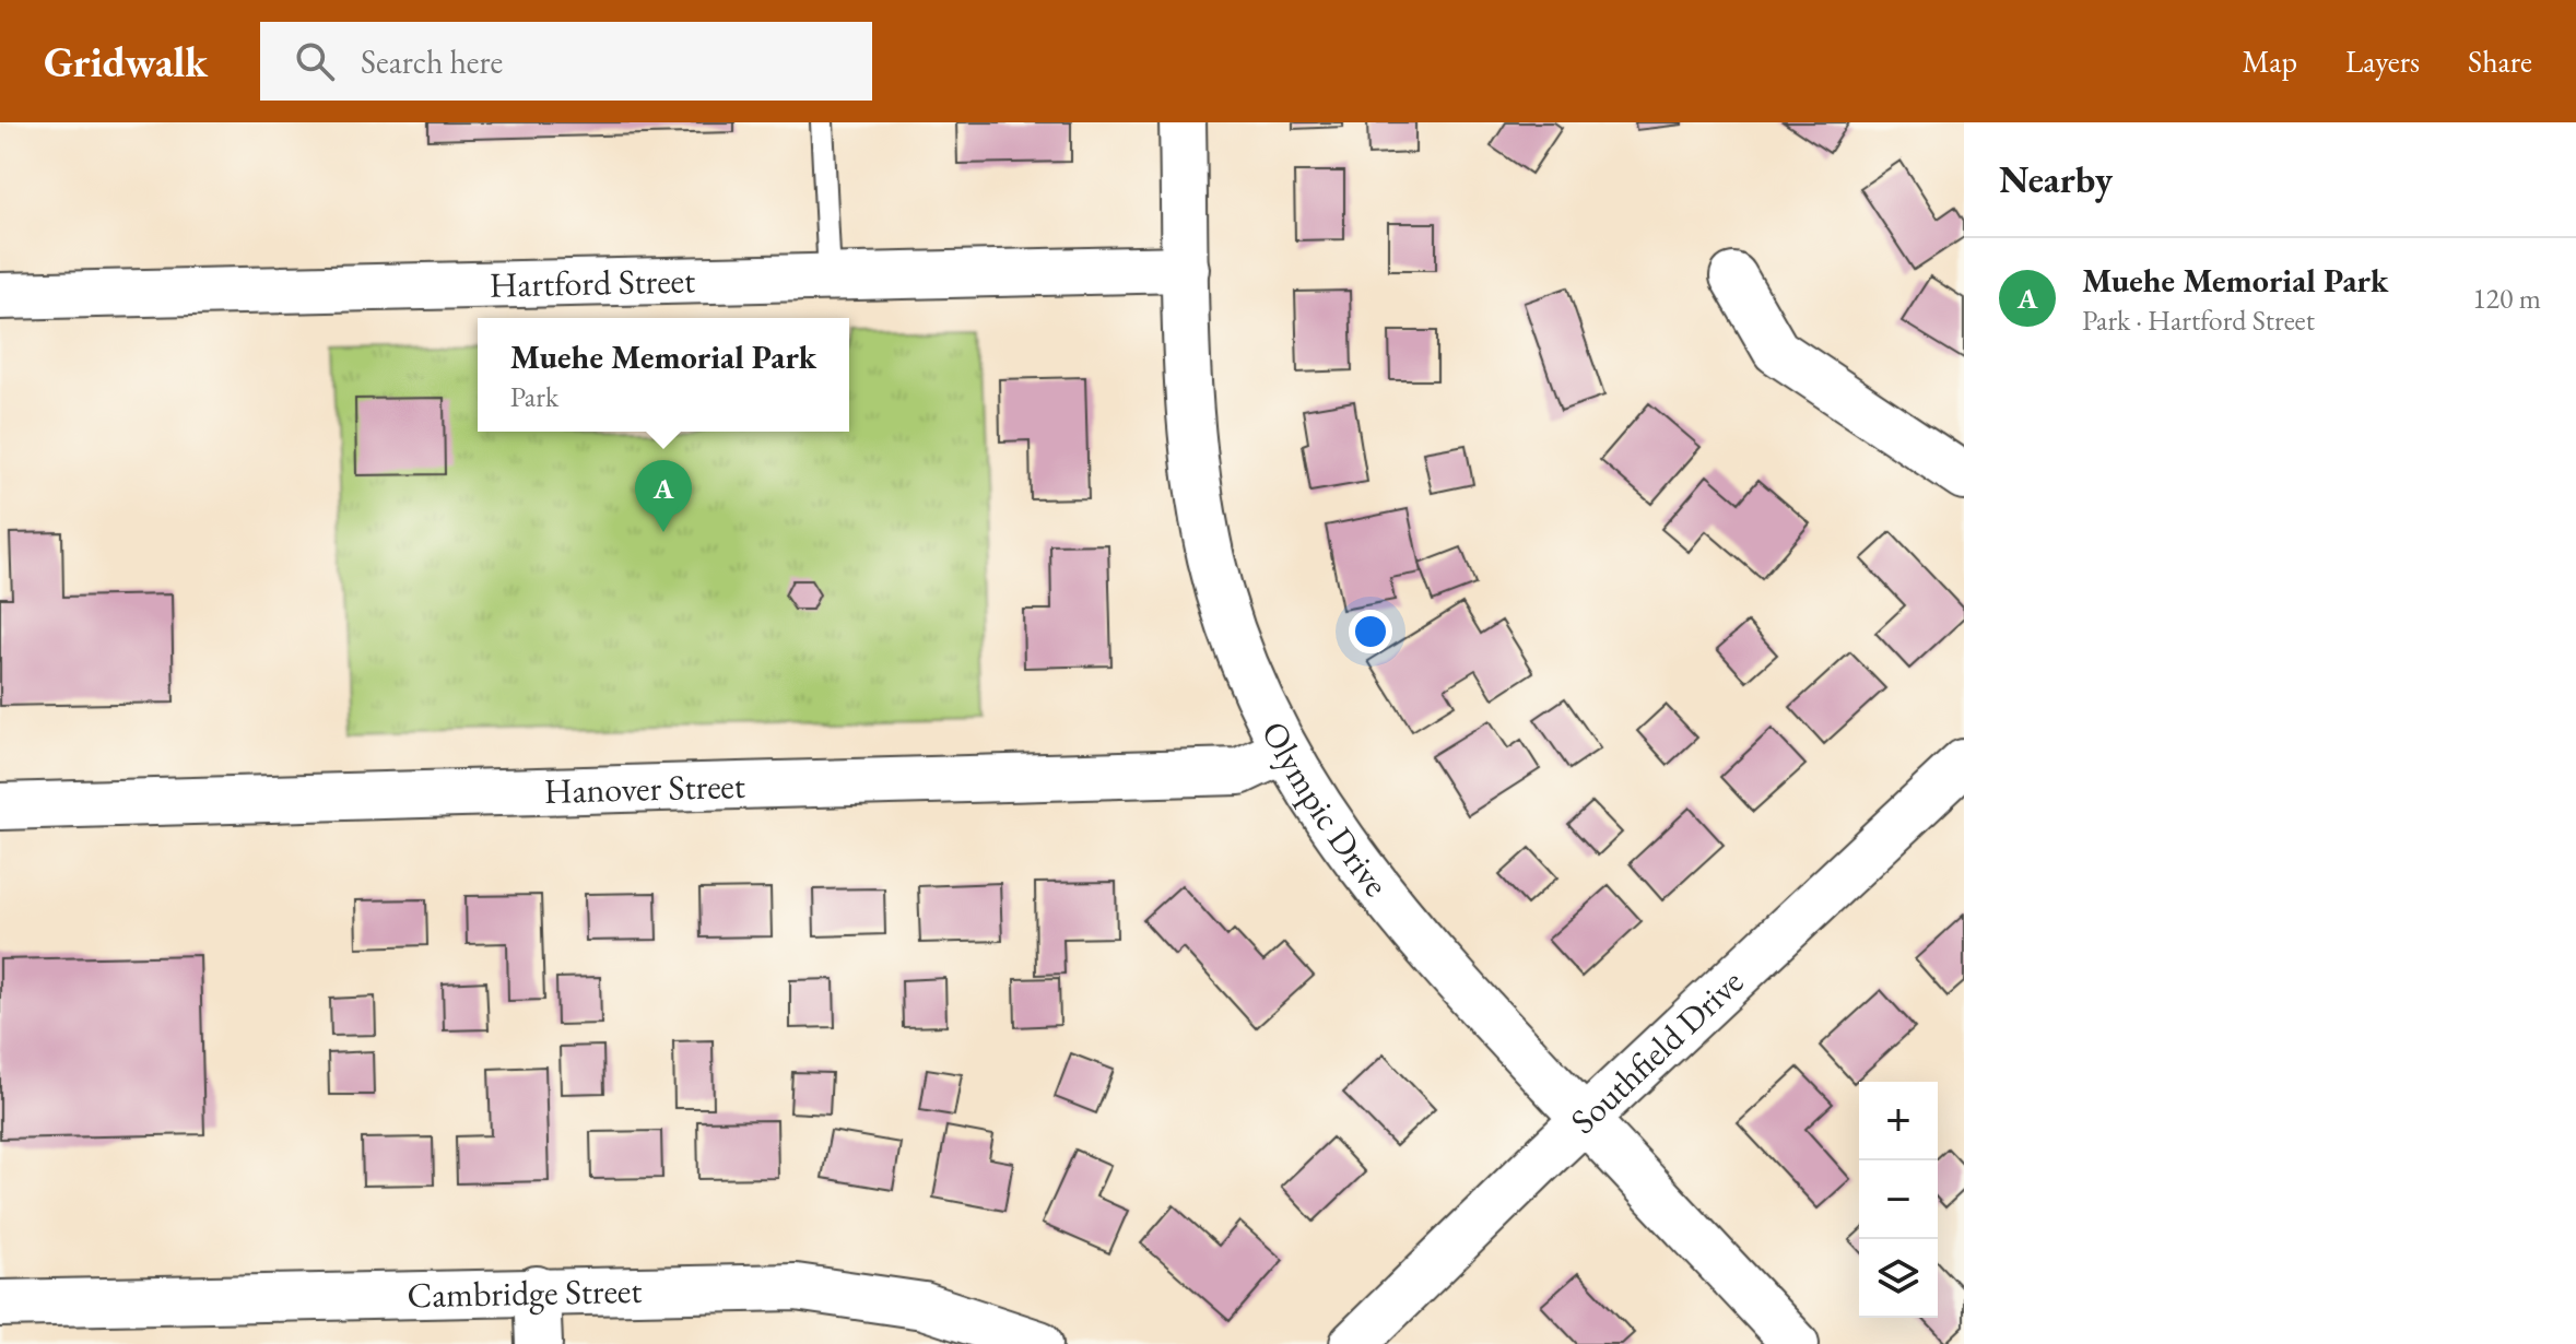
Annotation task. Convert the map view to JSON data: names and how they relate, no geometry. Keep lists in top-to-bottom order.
{
  "streets": {
    "street": [
      "Hartford Street",
      "Hanover Street",
      "Olympic Drive",
      "Southfield Drive",
      "Cambridge Street"
    ]
  },
  "crossings": [
    ["Hartford Street", "Olympic Drive"],
    ["Hanover Street", "Olympic Drive"],
    ["Olympic Drive", "Southfield Drive"]
  ],
  "page": {
    "header": "Gridwalk",
    "search": "Search here",
    "nav": ["Map", "Layers", "Share"],
    "heading": "Nearby",
    "list": [
      {
        "mark": "A",
        "name": "Muehe Memorial Park",
        "note": "Park · Hartford Street",
        "value": "120 m"
      }
    ],
    "popup": ["Muehe Memorial Park", "Park"],
    "pins": "A",
    "map_buttons": ["+", "−"]
  }
}
